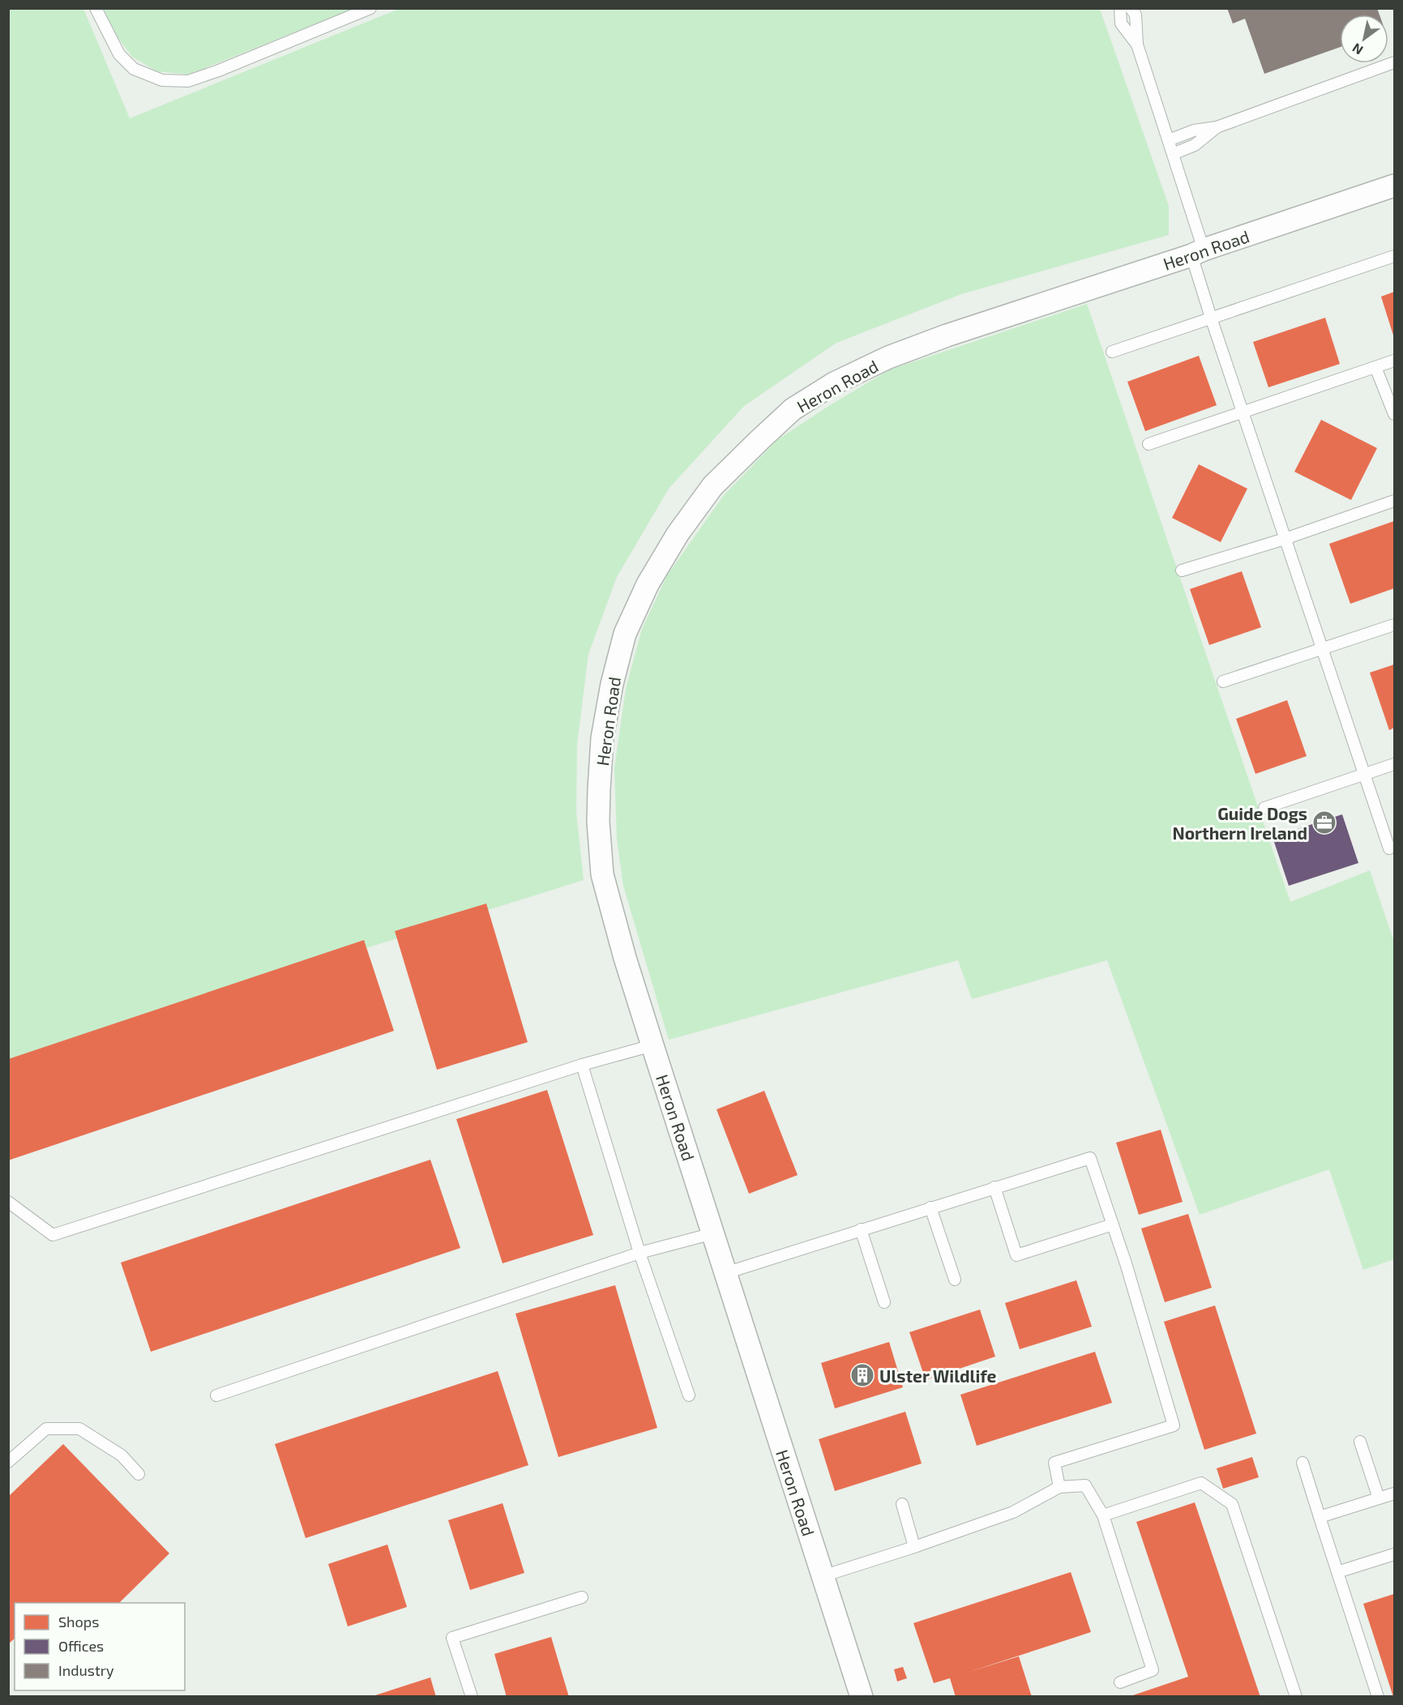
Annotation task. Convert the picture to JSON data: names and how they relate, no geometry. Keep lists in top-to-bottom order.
{
  "streets": {
    "street": ["Heron Road"]
  },
  "places": {
    "office": ["Guide Dogs Northern Ireland"],
    "building": ["Ulster Wildlife"]
  },
  "legend": ["Shops", "Offices", "Industry"],
  "north": "bottom left"
}
